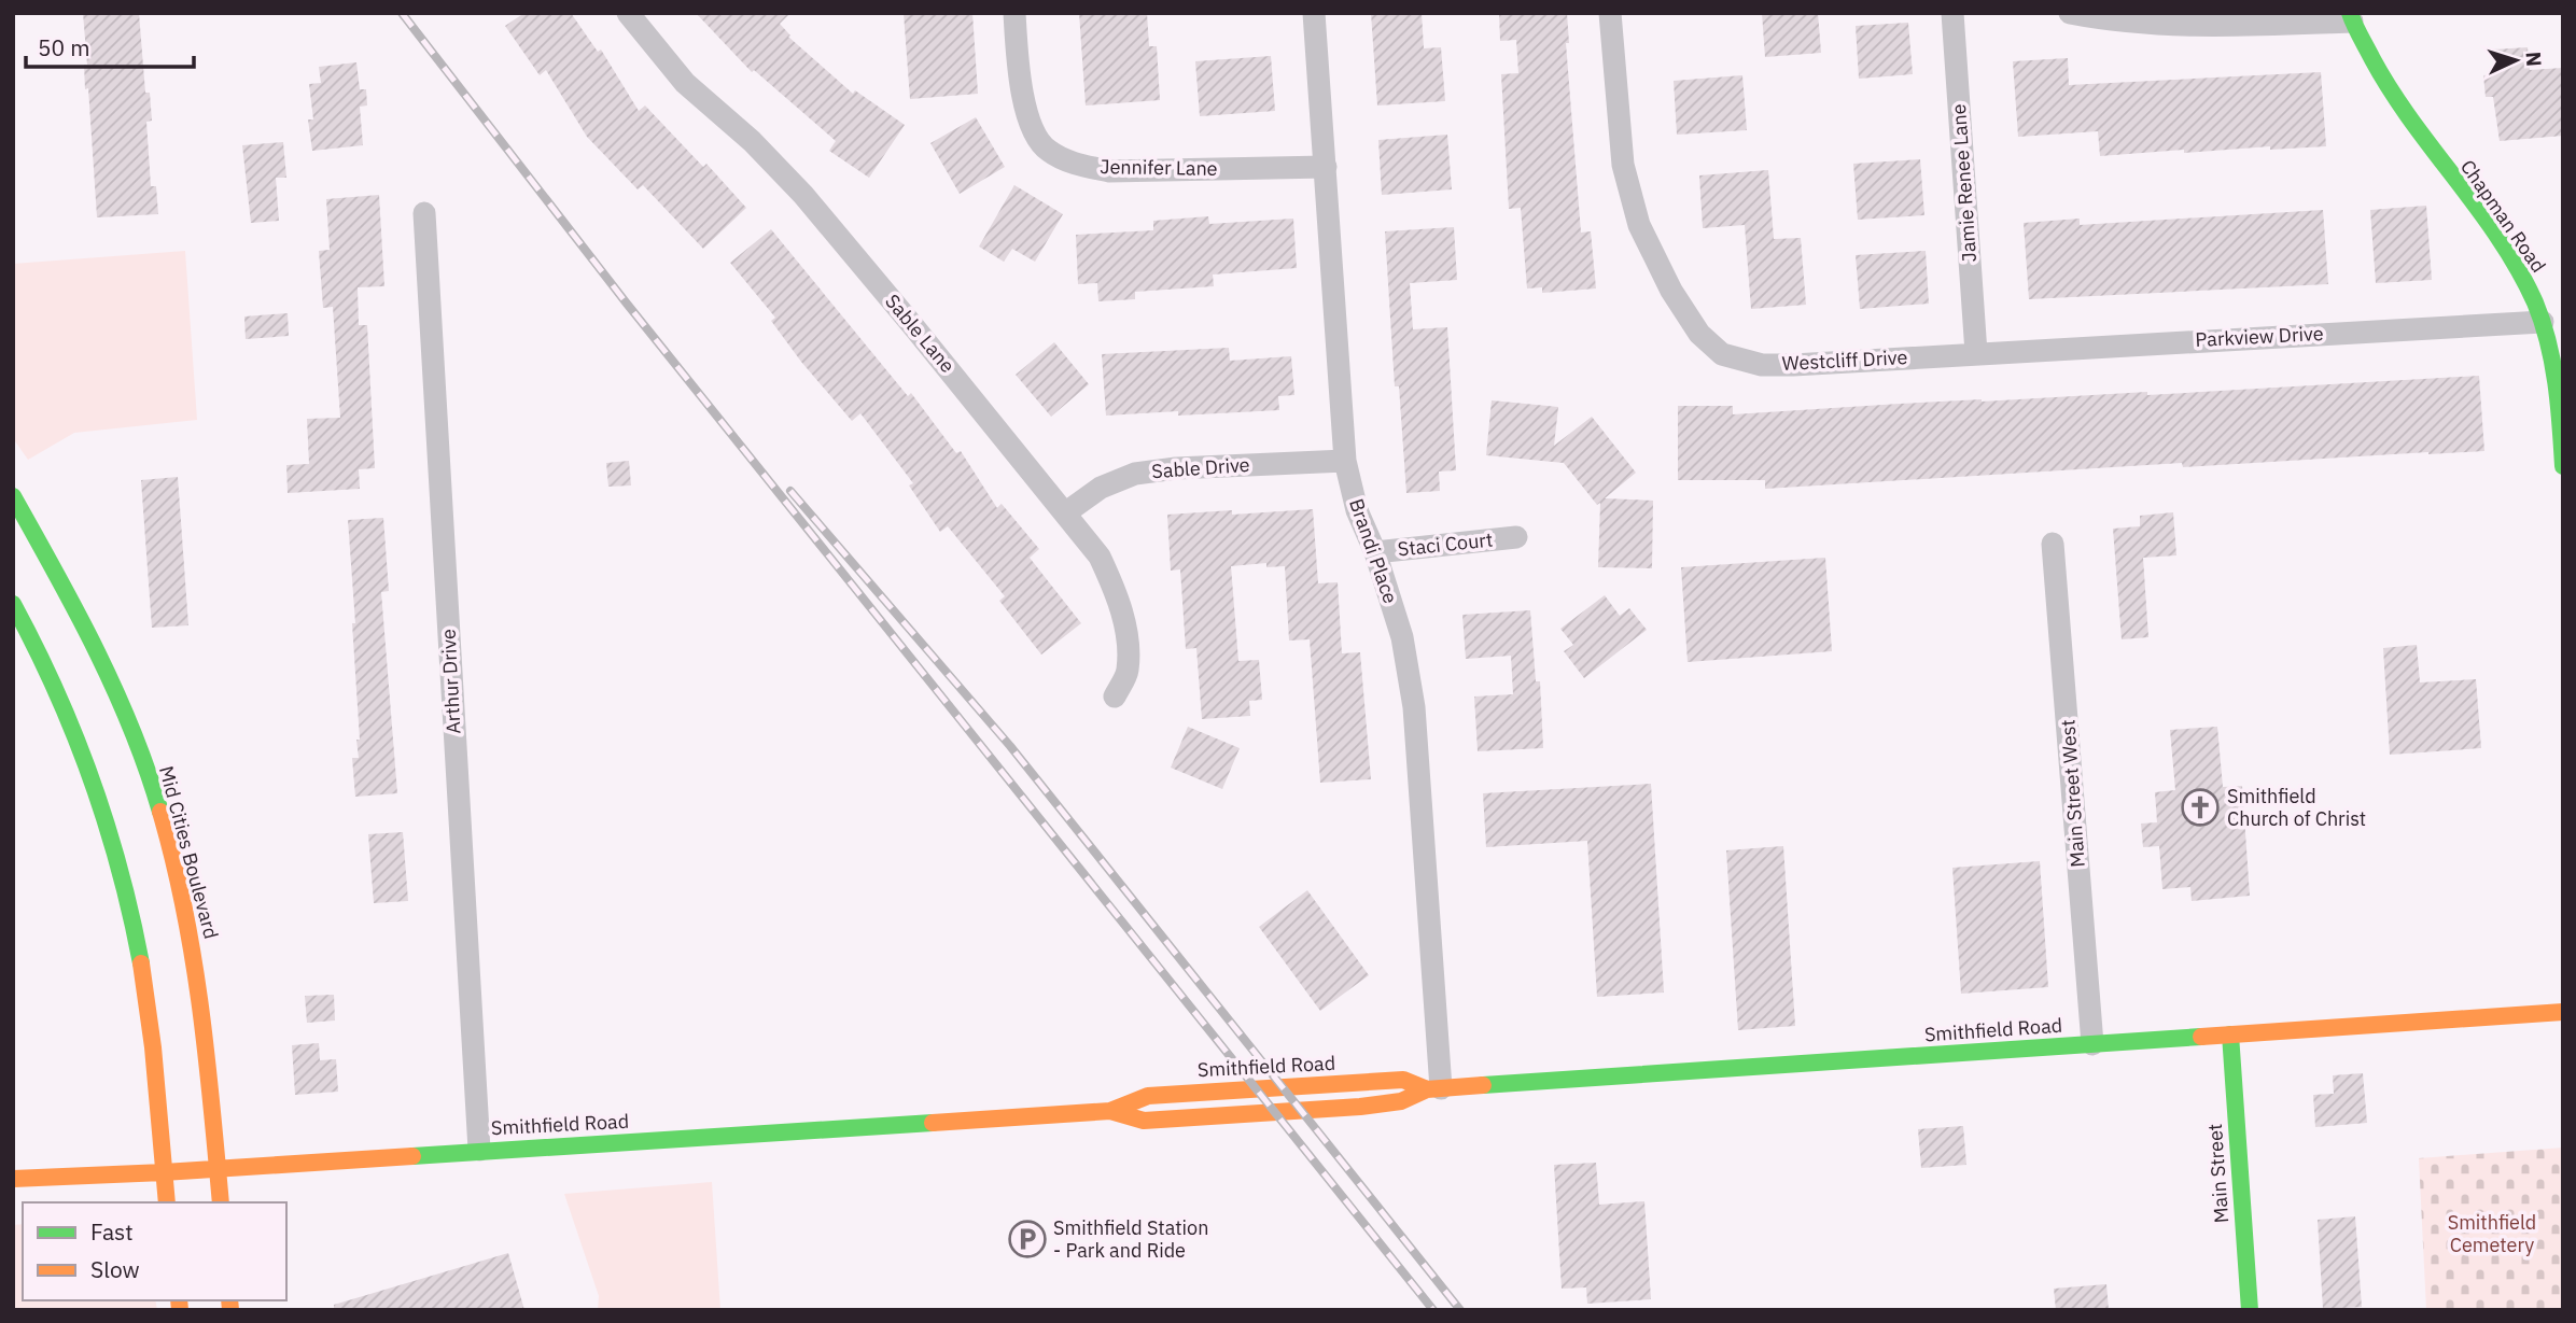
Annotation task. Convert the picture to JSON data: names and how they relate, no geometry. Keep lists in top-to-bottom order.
{
  "streets": {
    "main road": [
      "Chapman Road",
      "Mid Cities Boulevard",
      "Smithfield Road",
      "Main Street"
    ],
    "street": [
      "Jennifer Lane",
      "Jamie Renee Lane",
      "Sable Lane",
      "Parkview Drive",
      "Westcliff Drive",
      "Sable Drive",
      "Staci Court",
      "Brandi Place",
      "Arthur Drive",
      "Main Street West"
    ]
  },
  "crossings": [
    ["Jennifer Lane", "Brandi Place"],
    ["Jamie Renee Lane", "Parkview Drive"],
    ["Jamie Renee Lane", "Westcliff Drive"],
    ["Chapman Road", "Parkview Drive"],
    ["Sable Lane", "Sable Drive"],
    ["Parkview Drive", "Westcliff Drive"],
    ["Sable Drive", "Brandi Place"],
    ["Staci Court", "Brandi Place"],
    ["Brandi Place", "Smithfield Road"],
    ["Arthur Drive", "Smithfield Road"],
    ["Main Street West", "Smithfield Road"],
    ["Mid Cities Boulevard", "Smithfield Road"],
    ["Smithfield Road", "Main Street"]
  ],
  "parks": ["Smithfield Cemetery"],
  "places": {
    "church": ["Smithfield Church of Christ"],
    "parking": ["Smithfield Station - Park and Ride"]
  },
  "legend": ["Fast", "Slow"],
  "scale_bar": "50 m",
  "north": "right"
}
